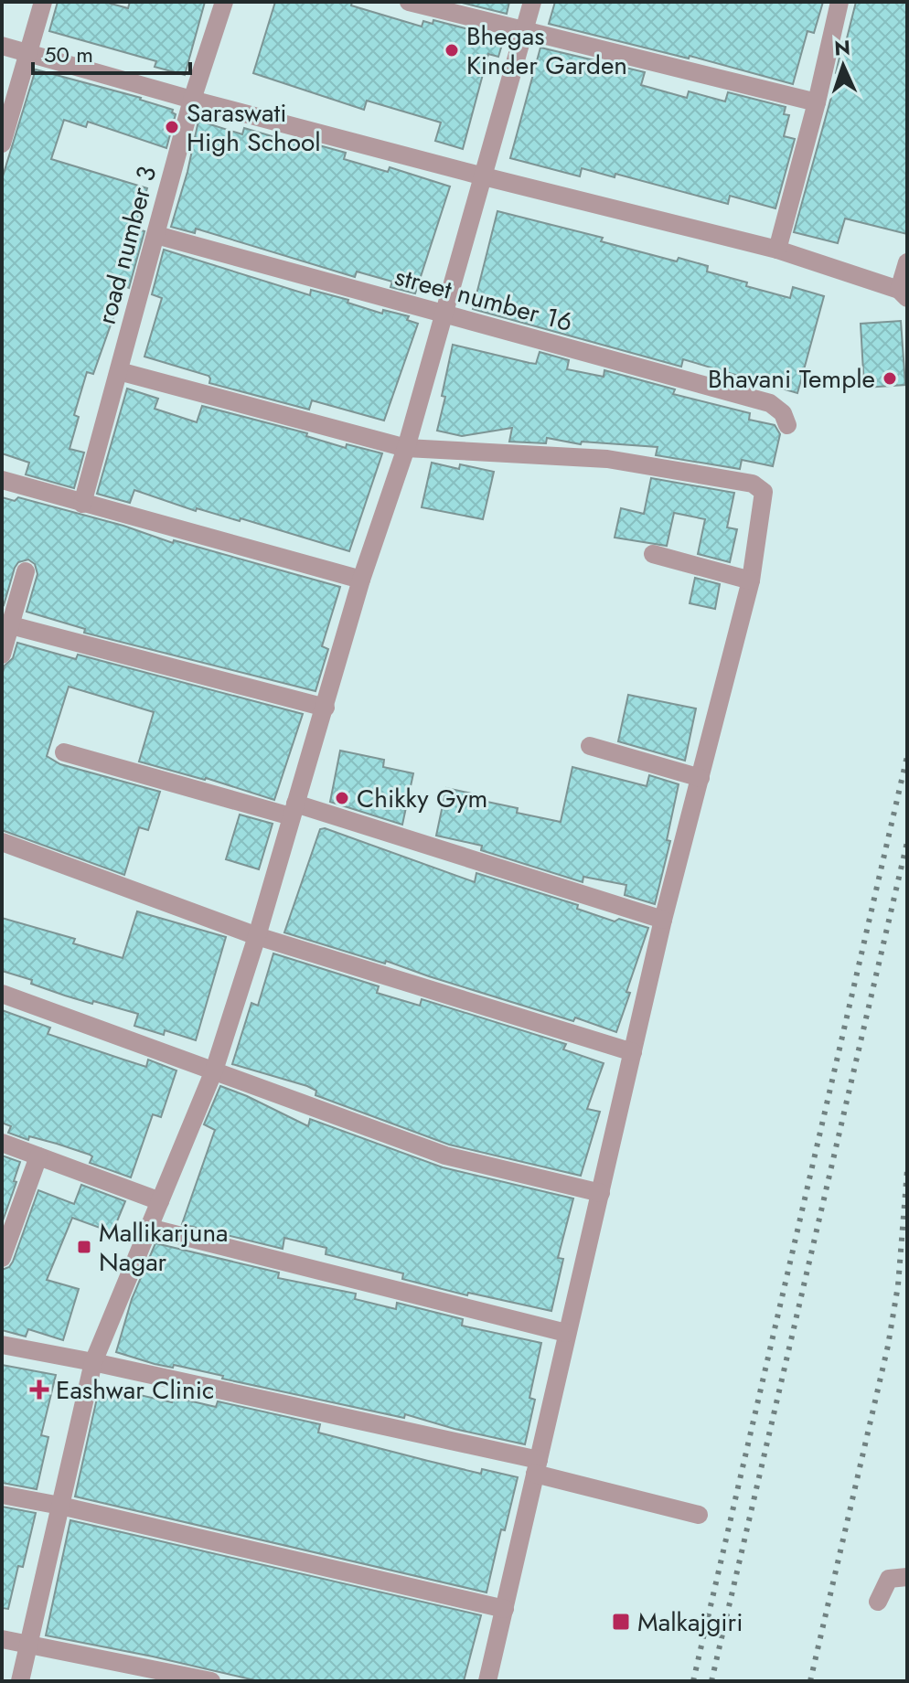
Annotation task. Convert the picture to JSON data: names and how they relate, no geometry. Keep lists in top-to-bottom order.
{
  "streets": {
    "street": ["road number 3", "street number 16"]
  },
  "crossings": [
    ["road number 3", "street number 16"]
  ],
  "places": {
    "other": [
      "Bhegas Kinder Garden",
      "Saraswati High School",
      "Bhavani Temple",
      "Chikky Gym"
    ],
    "transit": ["Mallikarjuna Nagar", "Malkajgiri"],
    "health": ["Eashwar Clinic"]
  },
  "scale_bar": "50 m",
  "north": "top"
}
